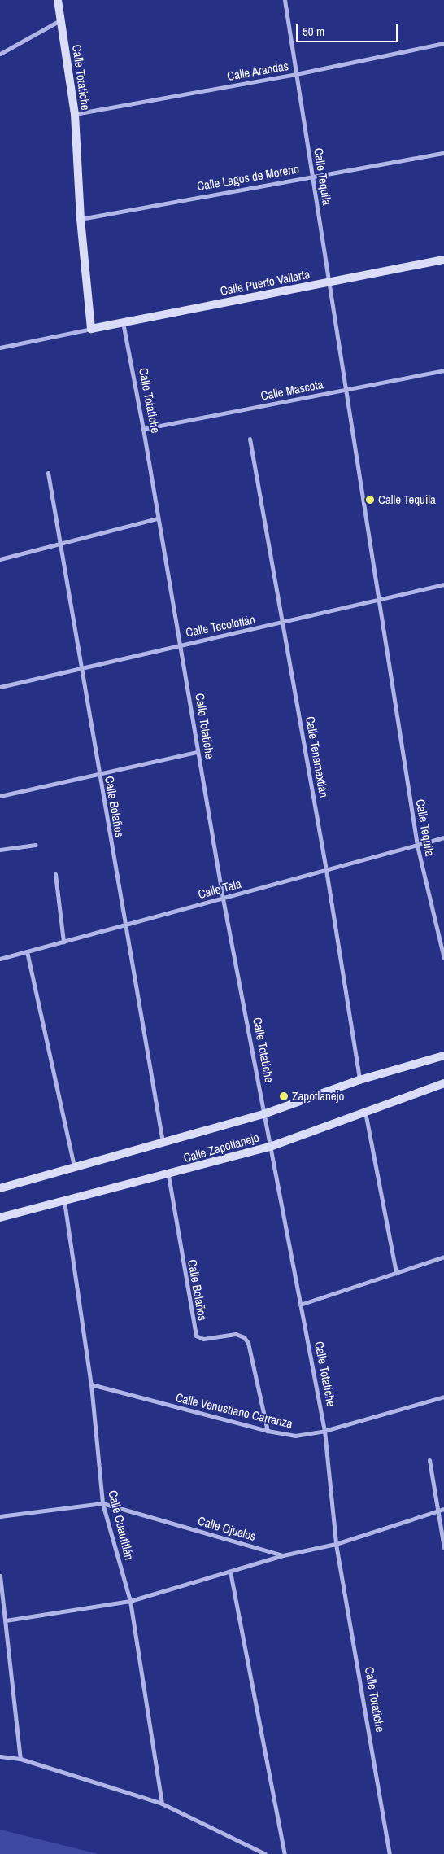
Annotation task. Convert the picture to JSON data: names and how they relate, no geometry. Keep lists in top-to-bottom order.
{
  "streets": {
    "street": [
      "Calle Arandas",
      "Calle Totatiche",
      "Calle Tequila",
      "Calle Lagos de Moreno",
      "Calle Puerto Vallarta",
      "Calle Mascota",
      "Calle Tecolotlán",
      "Calle Tenamaxtlán",
      "Calle Bolaños",
      "Calle Tala",
      "Calle Zapotlanejo",
      "Calle Venustiano Carranza",
      "Calle Cuautitlán",
      "Calle Ojuelos"
    ]
  },
  "crossings": [
    ["Calle Arandas", "Calle Totatiche"],
    ["Calle Arandas", "Calle Tequila"],
    ["Calle Totatiche", "Calle Lagos de Moreno"],
    ["Calle Totatiche", "Calle Puerto Vallarta"],
    ["Calle Totatiche", "Calle Mascota"],
    ["Calle Totatiche", "Calle Tecolotlán"],
    ["Calle Totatiche", "Calle Tala"],
    ["Calle Totatiche", "Calle Zapotlanejo"],
    ["Calle Totatiche", "Calle Venustiano Carranza"],
    ["Calle Totatiche", "Calle Ojuelos"],
    ["Calle Tequila", "Calle Lagos de Moreno"],
    ["Calle Tequila", "Calle Puerto Vallarta"],
    ["Calle Tequila", "Calle Mascota"],
    ["Calle Tequila", "Calle Tecolotlán"],
    ["Calle Tequila", "Calle Tala"],
    ["Calle Tecolotlán", "Calle Tenamaxtlán"],
    ["Calle Tecolotlán", "Calle Bolaños"],
    ["Calle Tenamaxtlán", "Calle Tala"],
    ["Calle Tenamaxtlán", "Calle Zapotlanejo"],
    ["Calle Bolaños", "Calle Tala"],
    ["Calle Bolaños", "Calle Zapotlanejo"],
    ["Calle Bolaños", "Calle Venustiano Carranza"],
    ["Calle Zapotlanejo", "Calle Cuautitlán"],
    ["Calle Venustiano Carranza", "Calle Cuautitlán"],
    ["Calle Cuautitlán", "Calle Ojuelos"]
  ],
  "places": ["Calle Tequila", "Zapotlanejo"],
  "scale_bar": "50 m"
}
